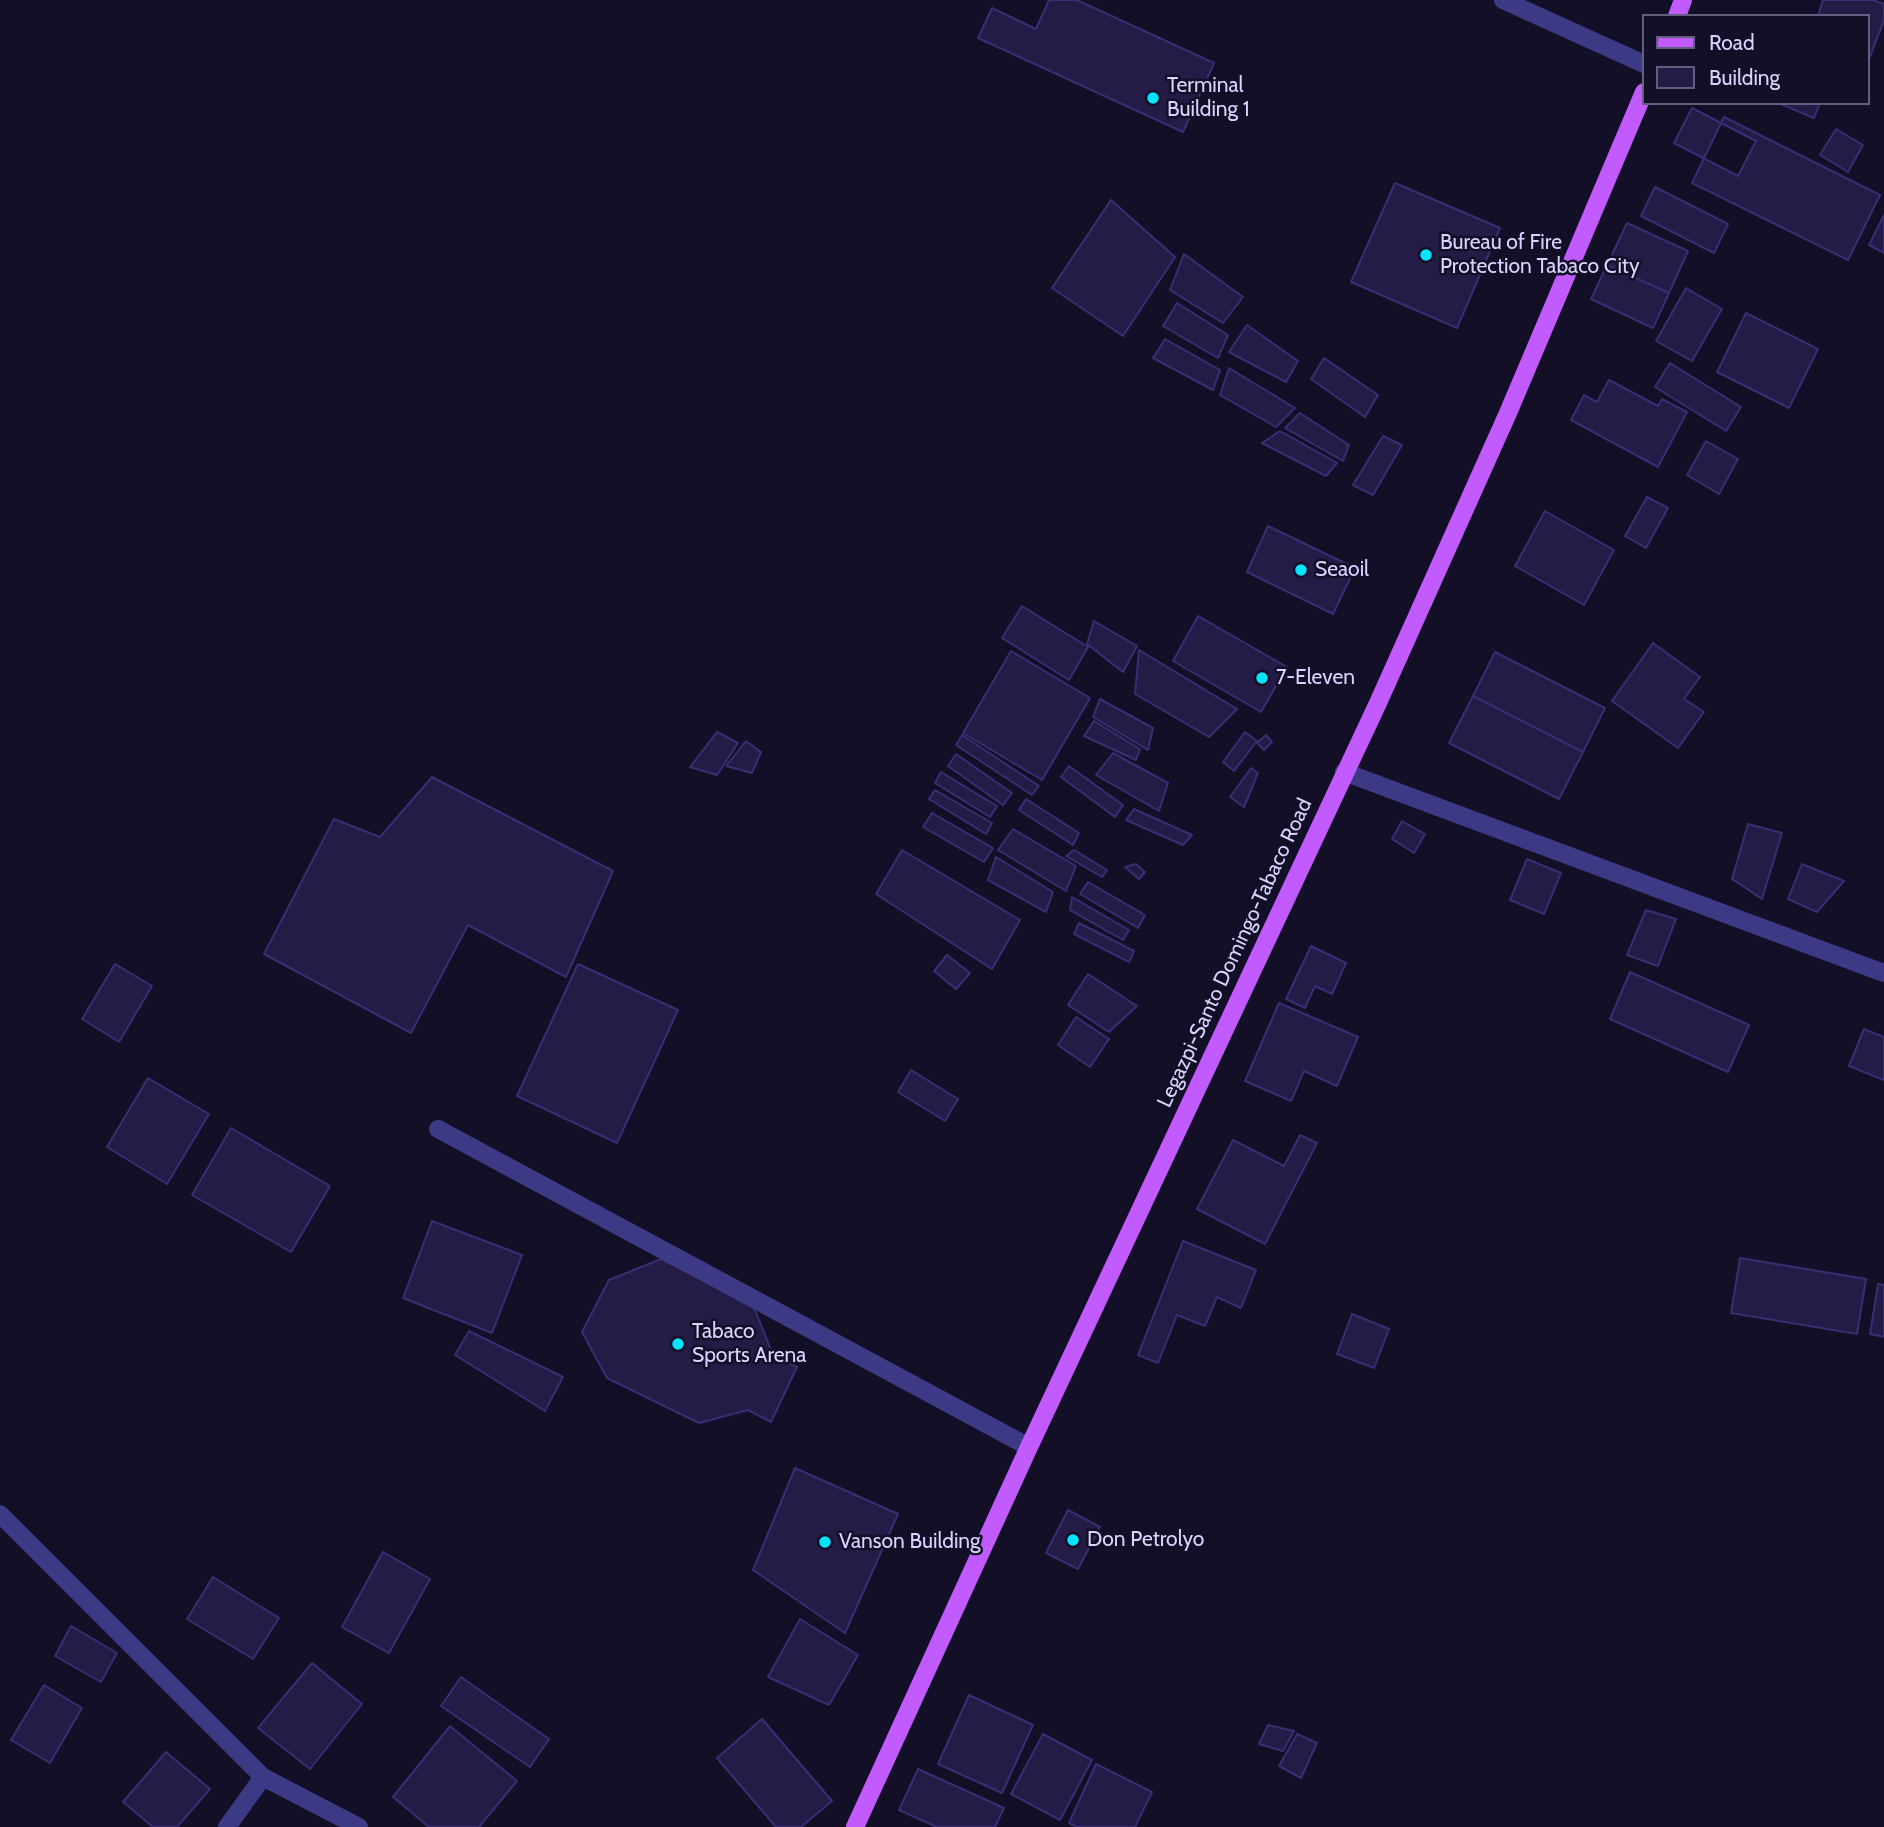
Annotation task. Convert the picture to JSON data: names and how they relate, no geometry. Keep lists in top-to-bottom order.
{
  "streets": {
    "main road": ["Legazpi-Santo Domingo-Tabaco Road"]
  },
  "places": [
    "Terminal Building 1",
    "Bureau of Fire Protection Tabaco City",
    "Seaoil",
    "7-Eleven",
    "Tabaco Sports Arena",
    "Don Petrolyo",
    "Vanson Building"
  ],
  "legend": ["Road", "Building"]
}
